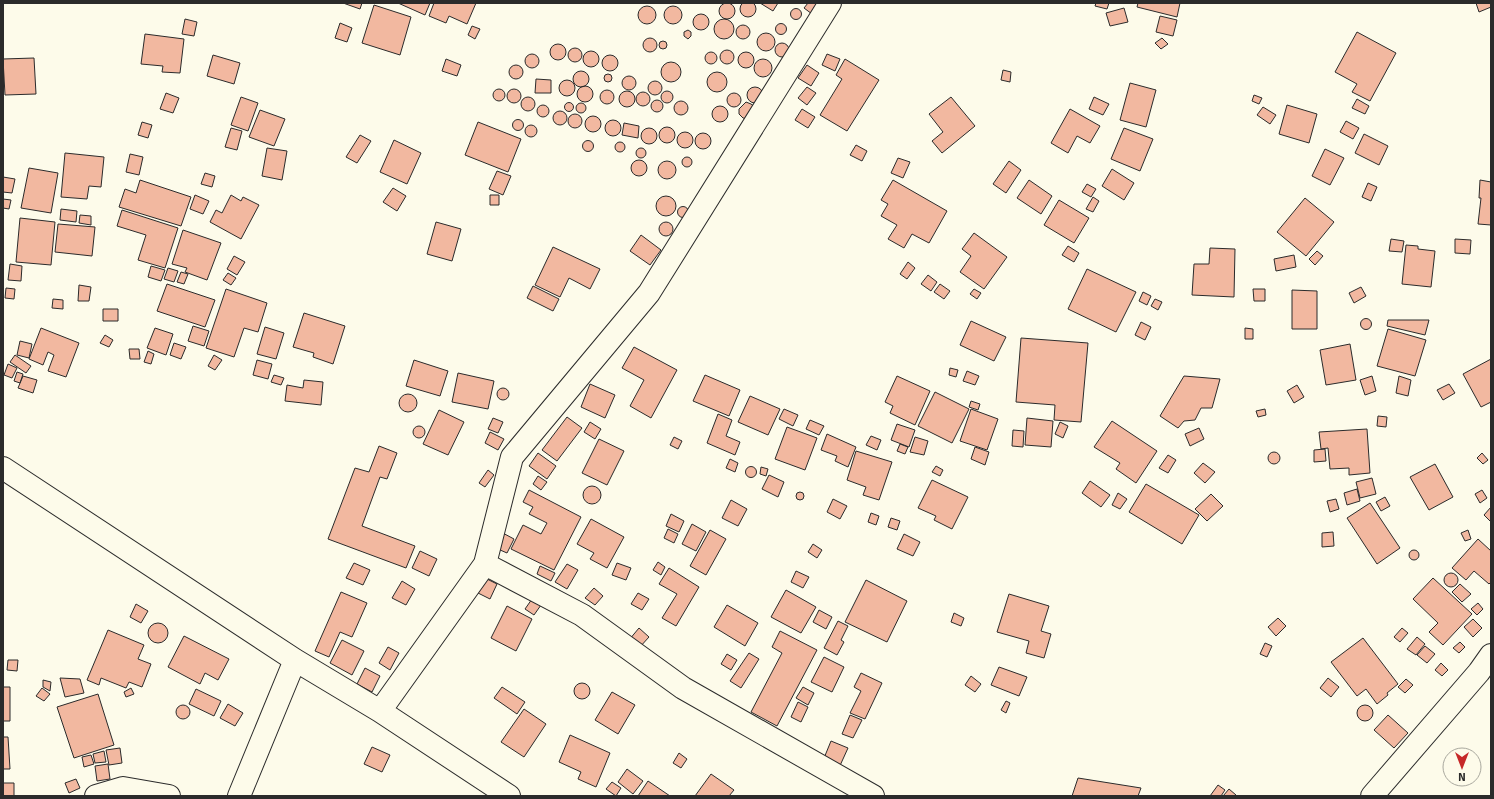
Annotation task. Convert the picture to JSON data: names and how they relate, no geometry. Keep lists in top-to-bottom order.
{
  "north": "bottom"
}
